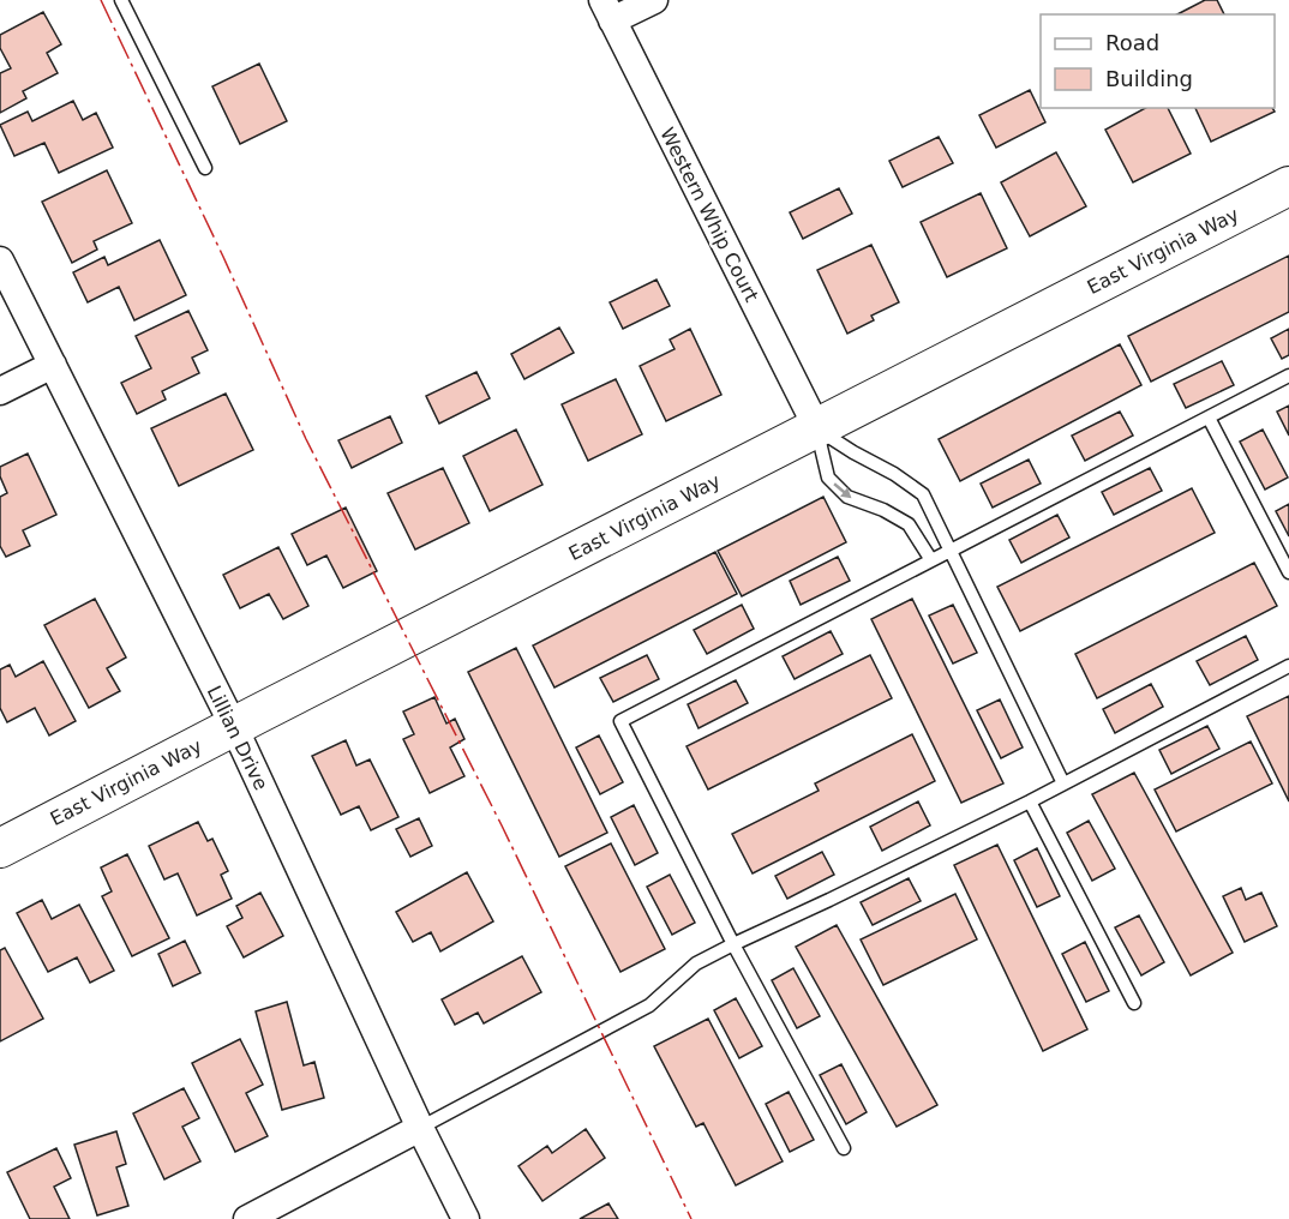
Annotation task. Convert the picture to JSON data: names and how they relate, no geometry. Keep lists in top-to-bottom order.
{
  "streets": {
    "street": ["Western Whip Court", "East Virginia Way", "Lillian Drive"]
  },
  "crossings": [
    ["Western Whip Court", "East Virginia Way"],
    ["East Virginia Way", "Lillian Drive"]
  ],
  "legend": ["Road", "Building"]
}
